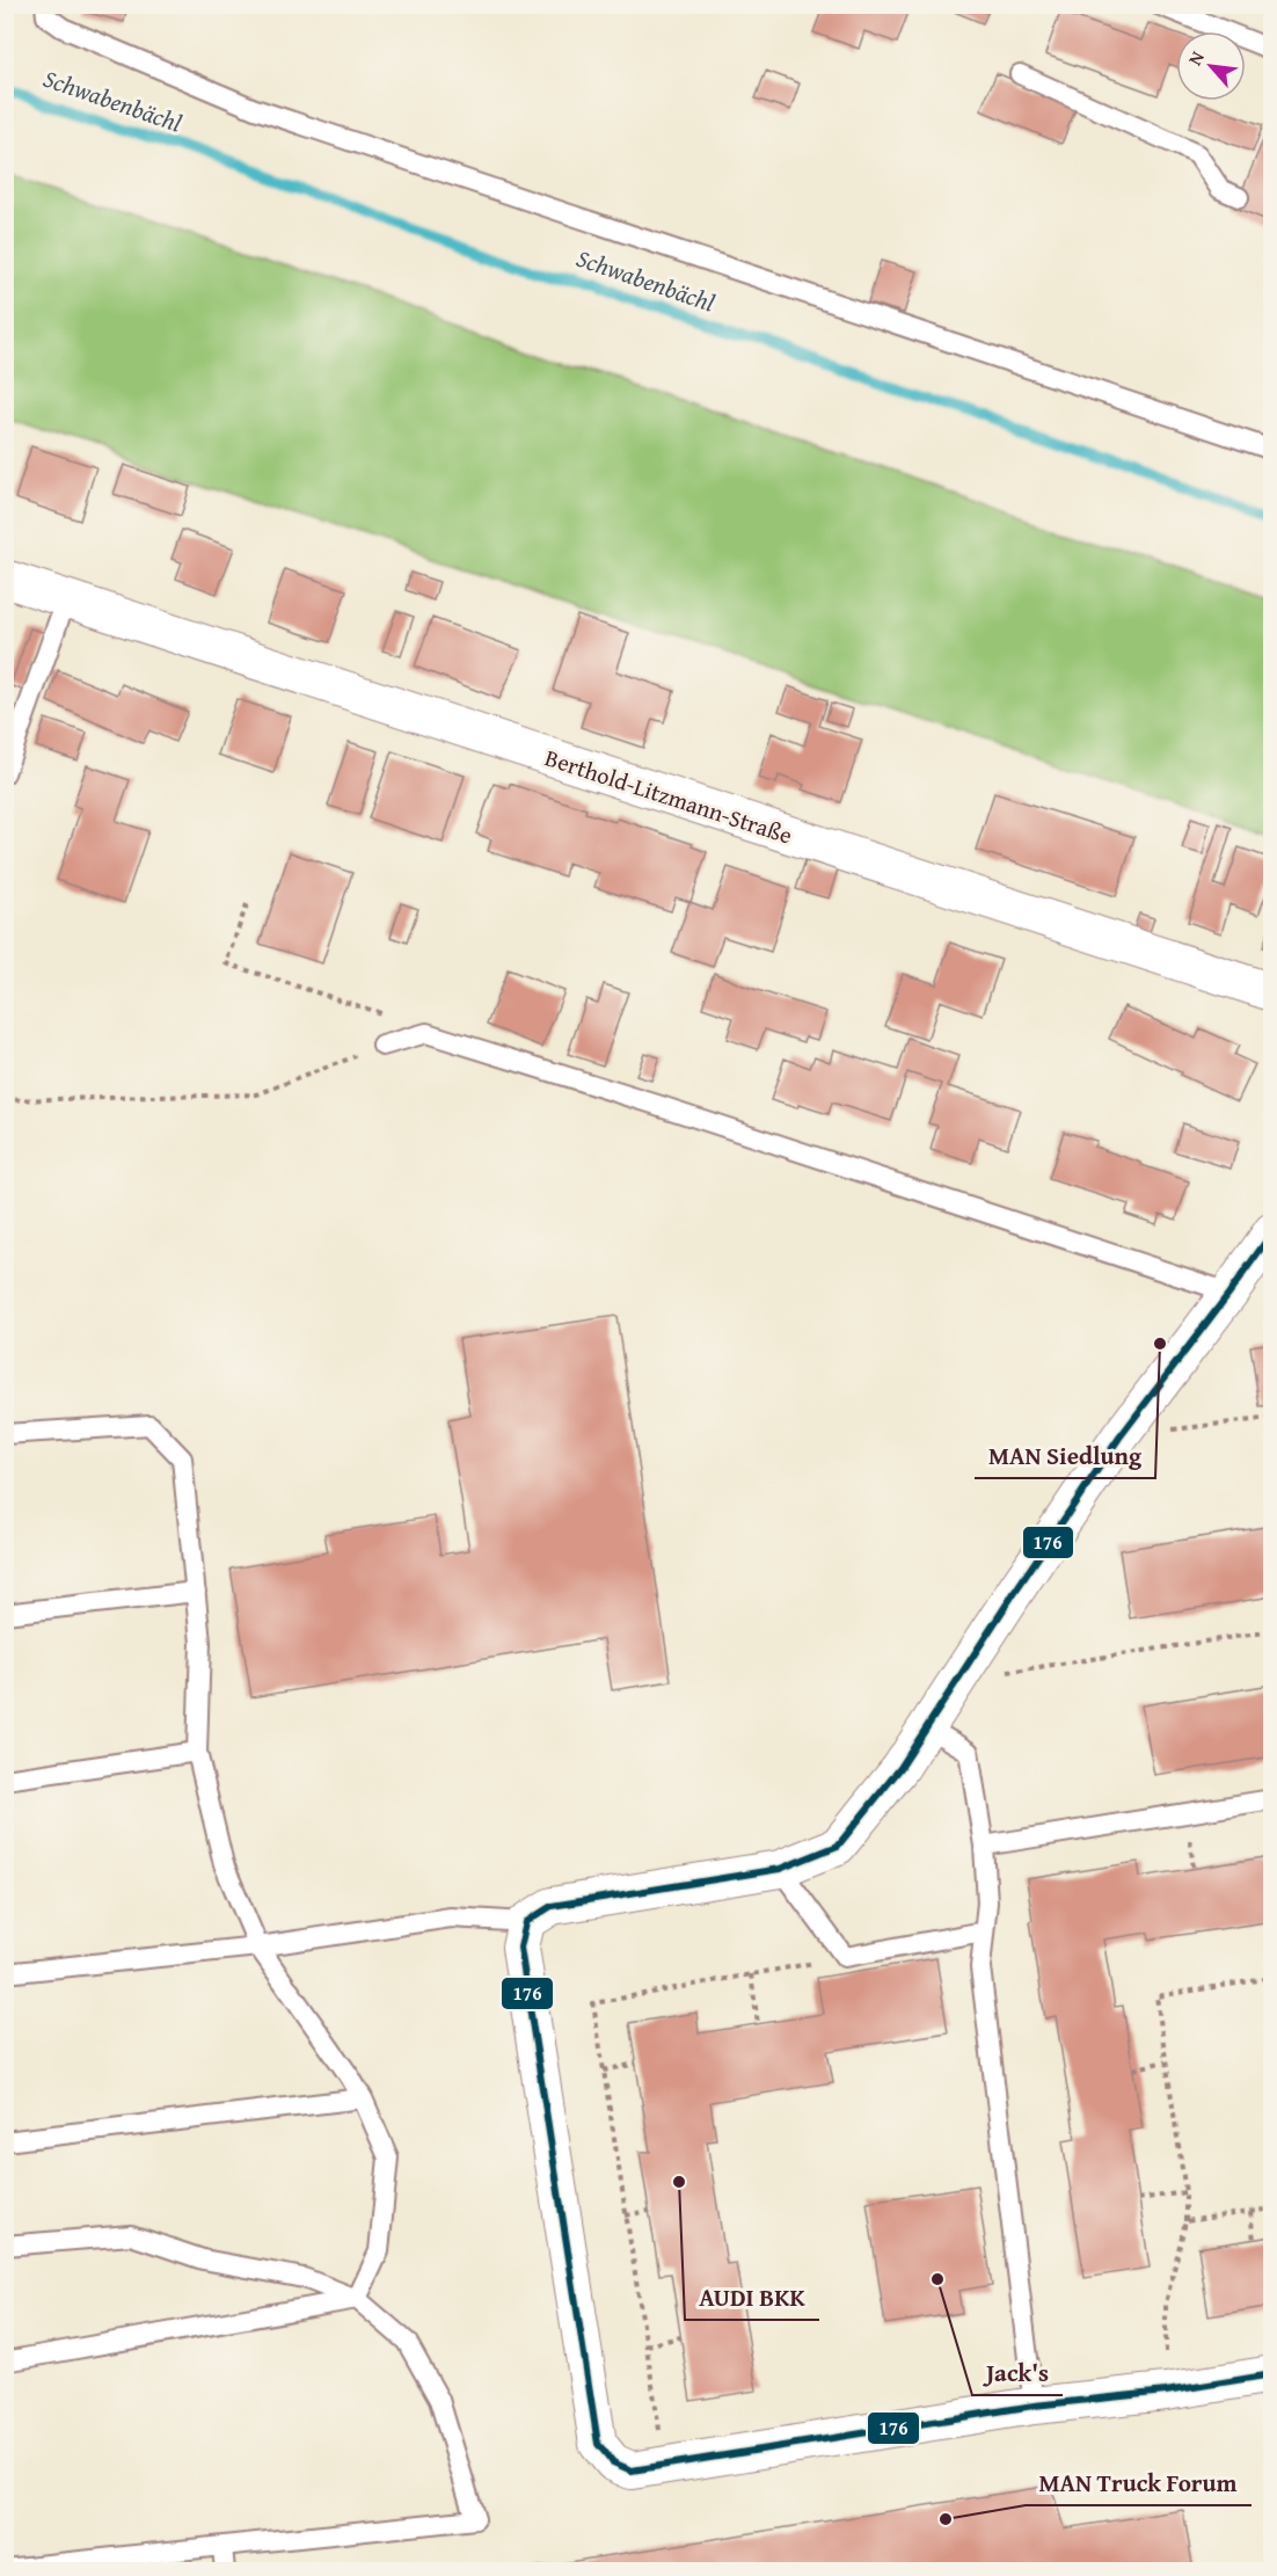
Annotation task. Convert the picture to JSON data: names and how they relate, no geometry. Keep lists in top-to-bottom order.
{
  "streets": {
    "street": ["Berthold-Litzmann-Straße"]
  },
  "water": ["Schwabenbächl"],
  "places": [
    "MAN Siedlung",
    "AUDI BKK",
    "Jack's",
    "MAN Truck Forum"
  ],
  "lines": ["transit line 176"],
  "north": "top left"
}
